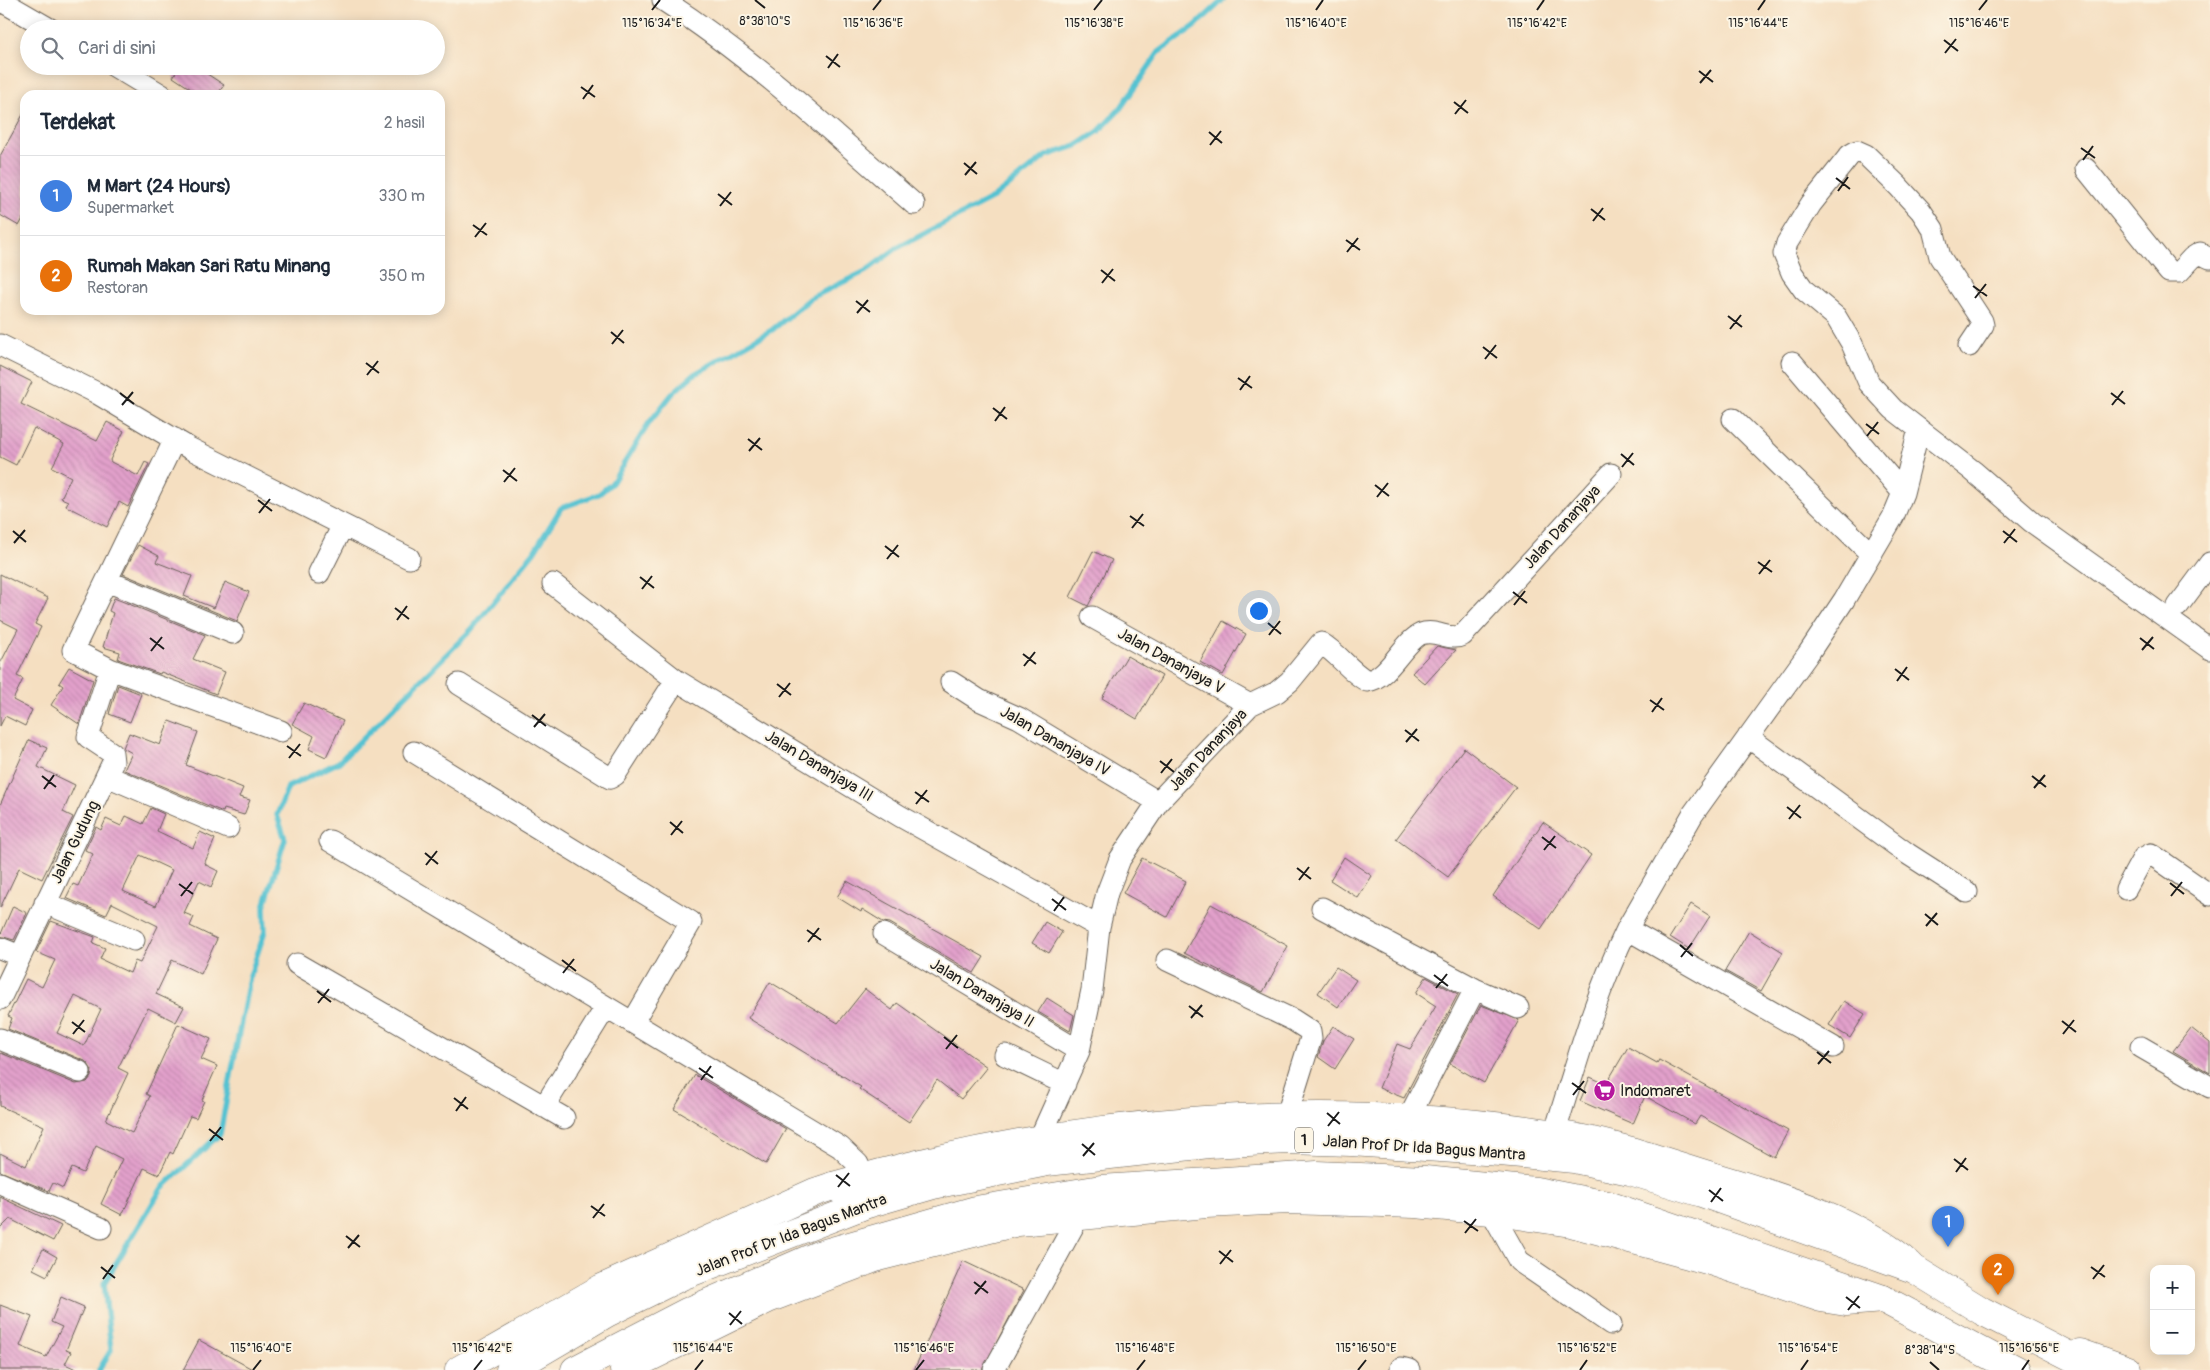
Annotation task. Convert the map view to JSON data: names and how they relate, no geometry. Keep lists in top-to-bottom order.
{
  "streets": {
    "main road": ["1", "Jalan Prof Dr Ida Bagus Mantra"],
    "street": [
      "Jalan Dananjaya",
      "Jalan Dananjaya V",
      "Jalan Dananjaya IV",
      "Jalan Dananjaya III",
      "Jalan Gudung",
      "Jalan Dananjaya II"
    ]
  },
  "crossings": [
    ["Jalan Dananjaya", "Jalan Dananjaya V"],
    ["Jalan Dananjaya", "Jalan Dananjaya IV"],
    ["Jalan Dananjaya", "Jalan Dananjaya III"],
    ["Jalan Dananjaya", "Jalan Dananjaya II"]
  ],
  "places": {
    "supermarket": ["Indomaret"]
  },
  "page": {
    "search": "Cari di sini",
    "heading": ["Terdekat", "2 hasil"],
    "list": [
      {
        "mark": "1",
        "name": "M Mart (24 Hours)",
        "note": "Supermarket",
        "value": "330 m"
      },
      {
        "mark": "2",
        "name": "Rumah Makan Sari Ratu Minang",
        "note": "Restoran",
        "value": "350 m"
      }
    ],
    "pins": ["1", "2"],
    "map_buttons": ["+", "−"]
  },
  "coordinates": [
    "8°38'10\"S",
    "115°16'34\"E",
    "115°16'36\"E",
    "115°16'40\"E",
    "115°16'42\"E",
    "115°16'44\"E",
    "115°16'38\"E",
    "115°16'46\"E",
    "115°16'48\"E",
    "115°16'50\"E",
    "115°16'52\"E",
    "115°16'54\"E",
    "115°16'56\"E",
    "8°38'14\"S"
  ]
}
